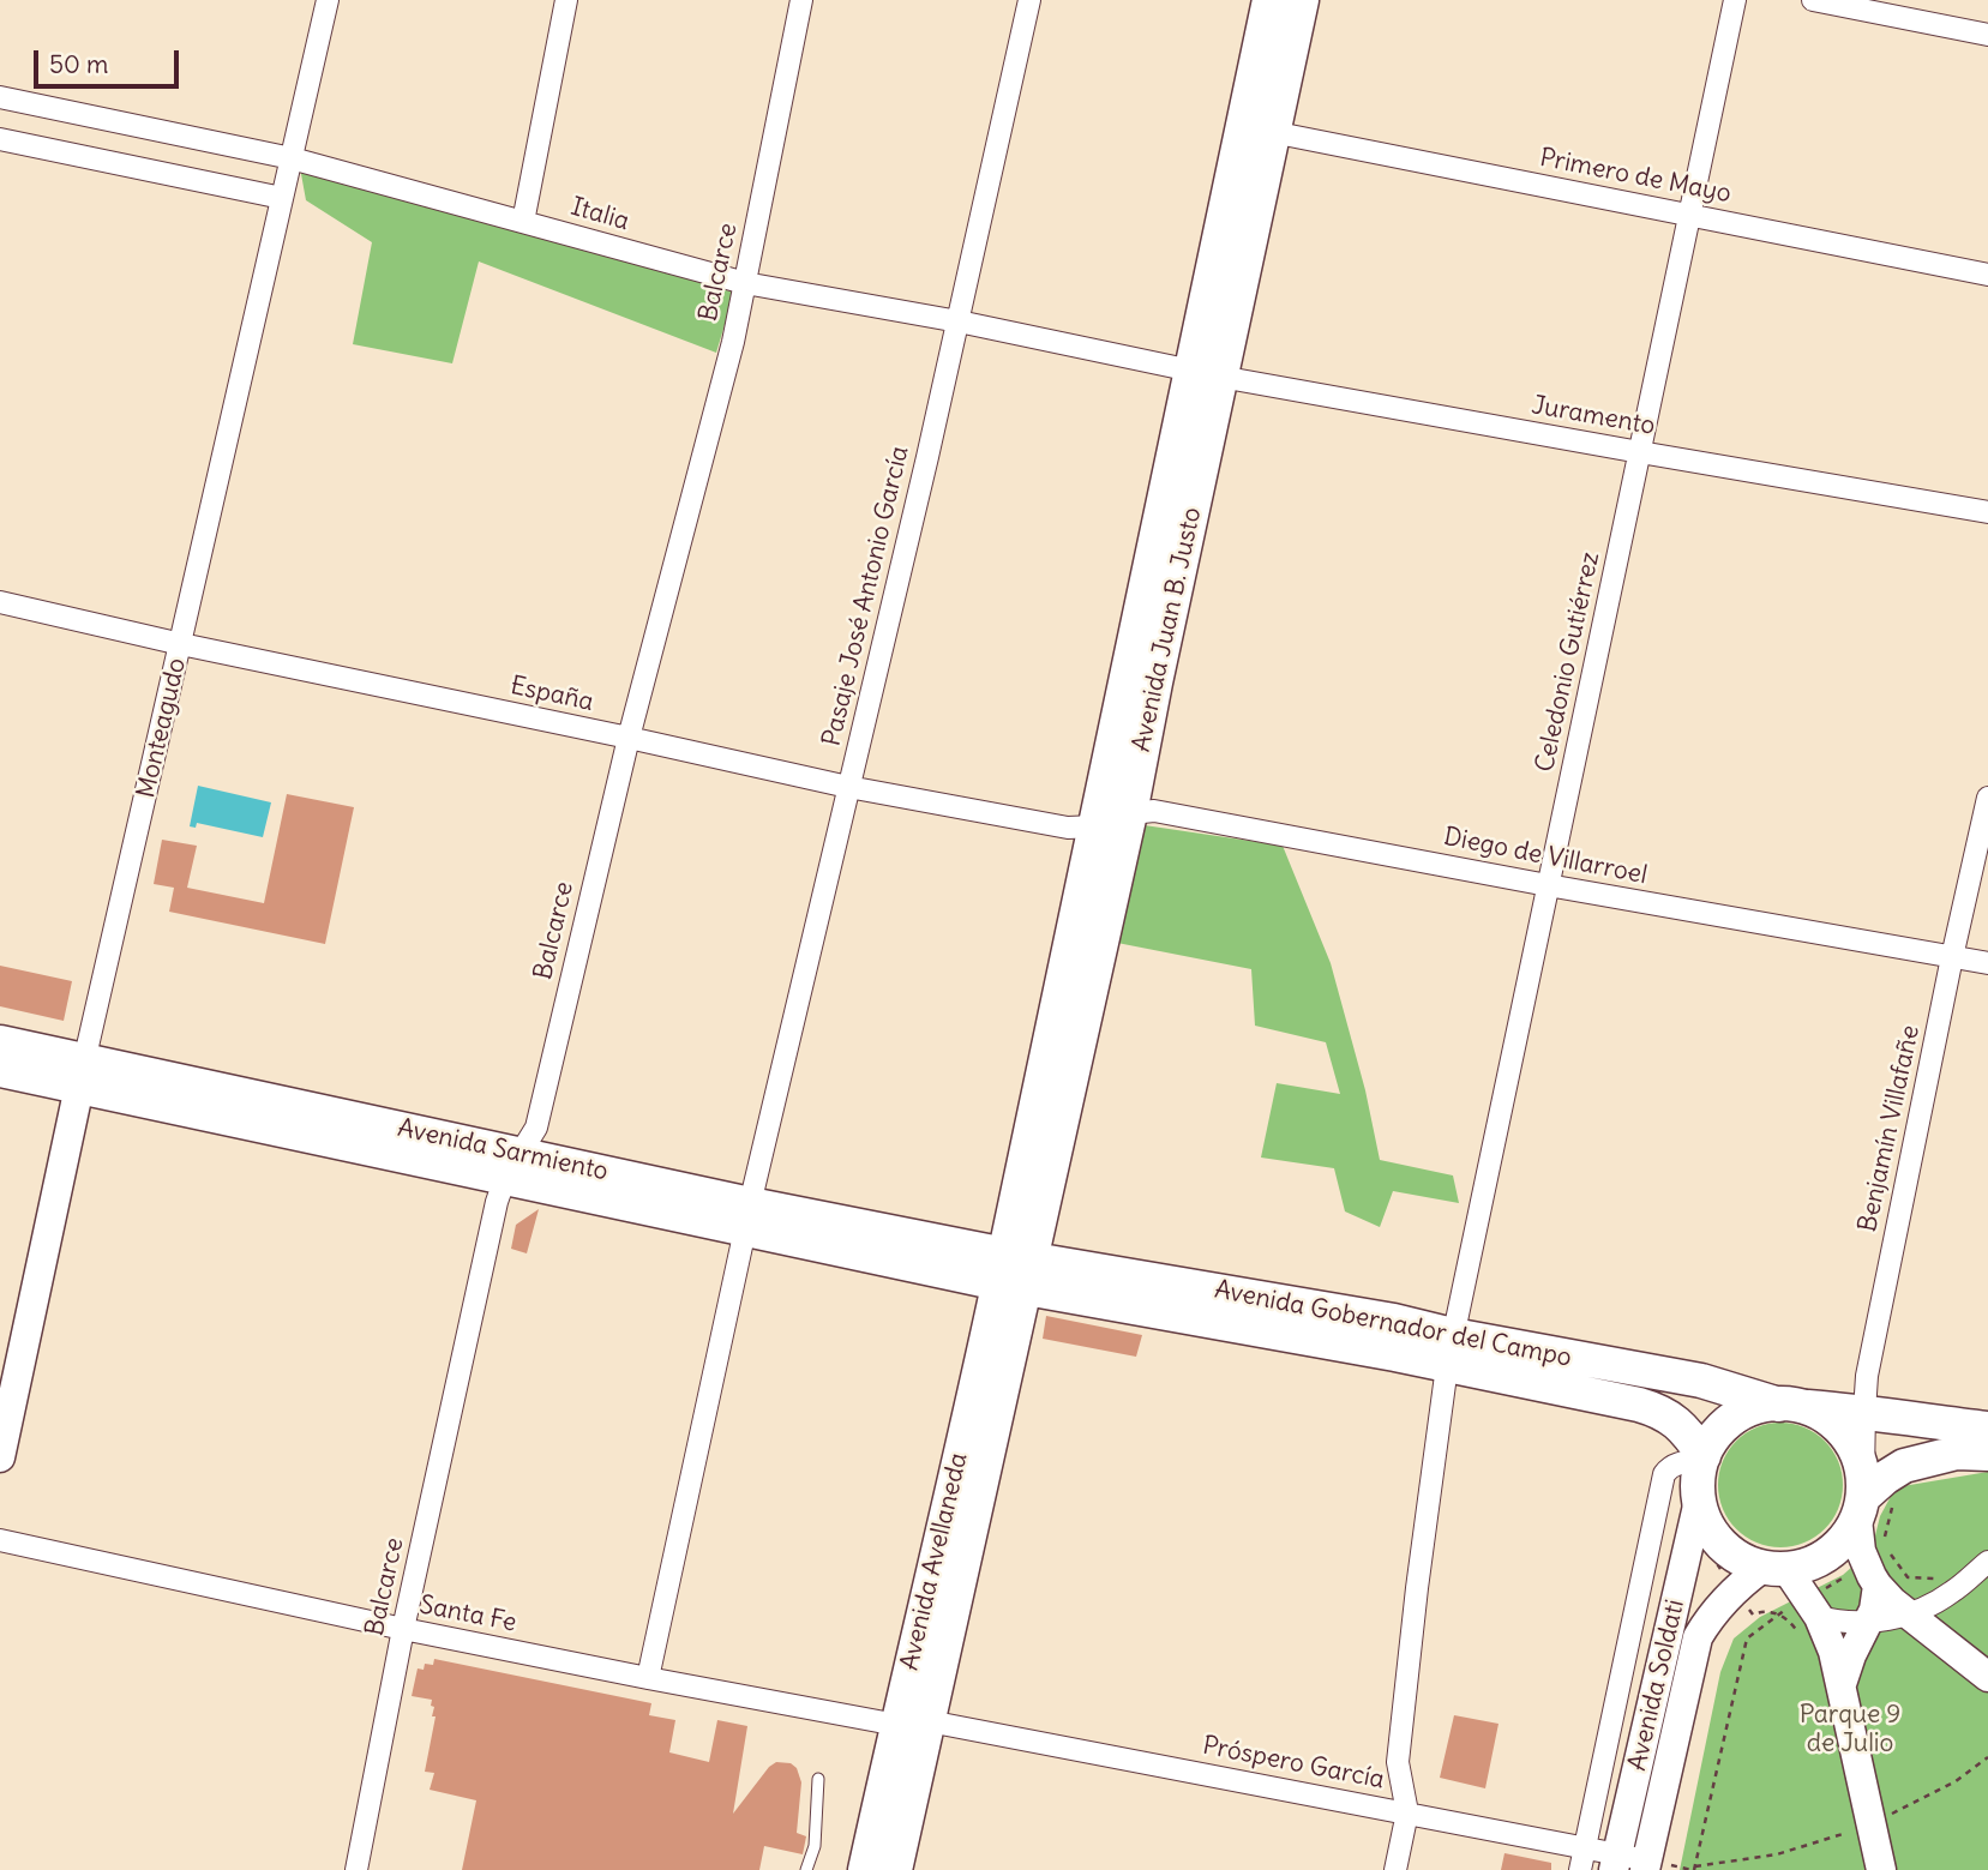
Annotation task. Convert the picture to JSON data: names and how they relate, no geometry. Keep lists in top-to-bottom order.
{
  "streets": {
    "main road": [
      "Avenida Juan B. Justo",
      "Avenida Sarmiento",
      "Avenida Gobernador del Campo",
      "Avenida Avellaneda"
    ],
    "street": [
      "Primero de Mayo",
      "Italia",
      "Balcarce",
      "Juramento",
      "Pasaje José Antonio García",
      "Celedonio Gutiérrez",
      "España",
      "Monteagudo",
      "Diego de Villarroel",
      "Benjamín Villafañe",
      "Santa Fe",
      "Avenida Soldati",
      "Próspero García"
    ]
  },
  "crossings": [
    ["Primero de Mayo", "Avenida Juan B. Justo"],
    ["Primero de Mayo", "Celedonio Gutiérrez"],
    ["Italia", "Balcarce"],
    ["Italia", "Juramento"],
    ["Italia", "Pasaje José Antonio García"],
    ["Italia", "Avenida Juan B. Justo"],
    ["Italia", "Monteagudo"],
    ["Balcarce", "España"],
    ["Balcarce", "Avenida Sarmiento"],
    ["Balcarce", "Santa Fe"],
    ["Juramento", "Avenida Juan B. Justo"],
    ["Juramento", "Celedonio Gutiérrez"],
    ["Pasaje José Antonio García", "España"],
    ["Pasaje José Antonio García", "Avenida Sarmiento"],
    ["Pasaje José Antonio García", "Santa Fe"],
    ["Avenida Juan B. Justo", "España"],
    ["Avenida Juan B. Justo", "Diego de Villarroel"],
    ["Avenida Juan B. Justo", "Avenida Sarmiento"],
    ["Avenida Juan B. Justo", "Avenida Gobernador del Campo"],
    ["Avenida Juan B. Justo", "Avenida Avellaneda"],
    ["Celedonio Gutiérrez", "Diego de Villarroel"],
    ["Celedonio Gutiérrez", "Avenida Gobernador del Campo"],
    ["Celedonio Gutiérrez", "Próspero García"],
    ["España", "Monteagudo"],
    ["España", "Diego de Villarroel"],
    ["Monteagudo", "Avenida Sarmiento"],
    ["Diego de Villarroel", "Benjamín Villafañe"],
    ["Benjamín Villafañe", "Avenida Gobernador del Campo"],
    ["Benjamín Villafañe", "Avenida Soldati"],
    ["Avenida Sarmiento", "Avenida Gobernador del Campo"],
    ["Avenida Sarmiento", "Avenida Avellaneda"],
    ["Avenida Gobernador del Campo", "Avenida Avellaneda"],
    ["Avenida Gobernador del Campo", "Avenida Soldati"],
    ["Avenida Avellaneda", "Santa Fe"],
    ["Avenida Avellaneda", "Próspero García"],
    ["Santa Fe", "Próspero García"],
    ["Avenida Soldati", "Próspero García"]
  ],
  "parks": ["Parque 9 de Julio"],
  "scale_bar": "50 m"
}
